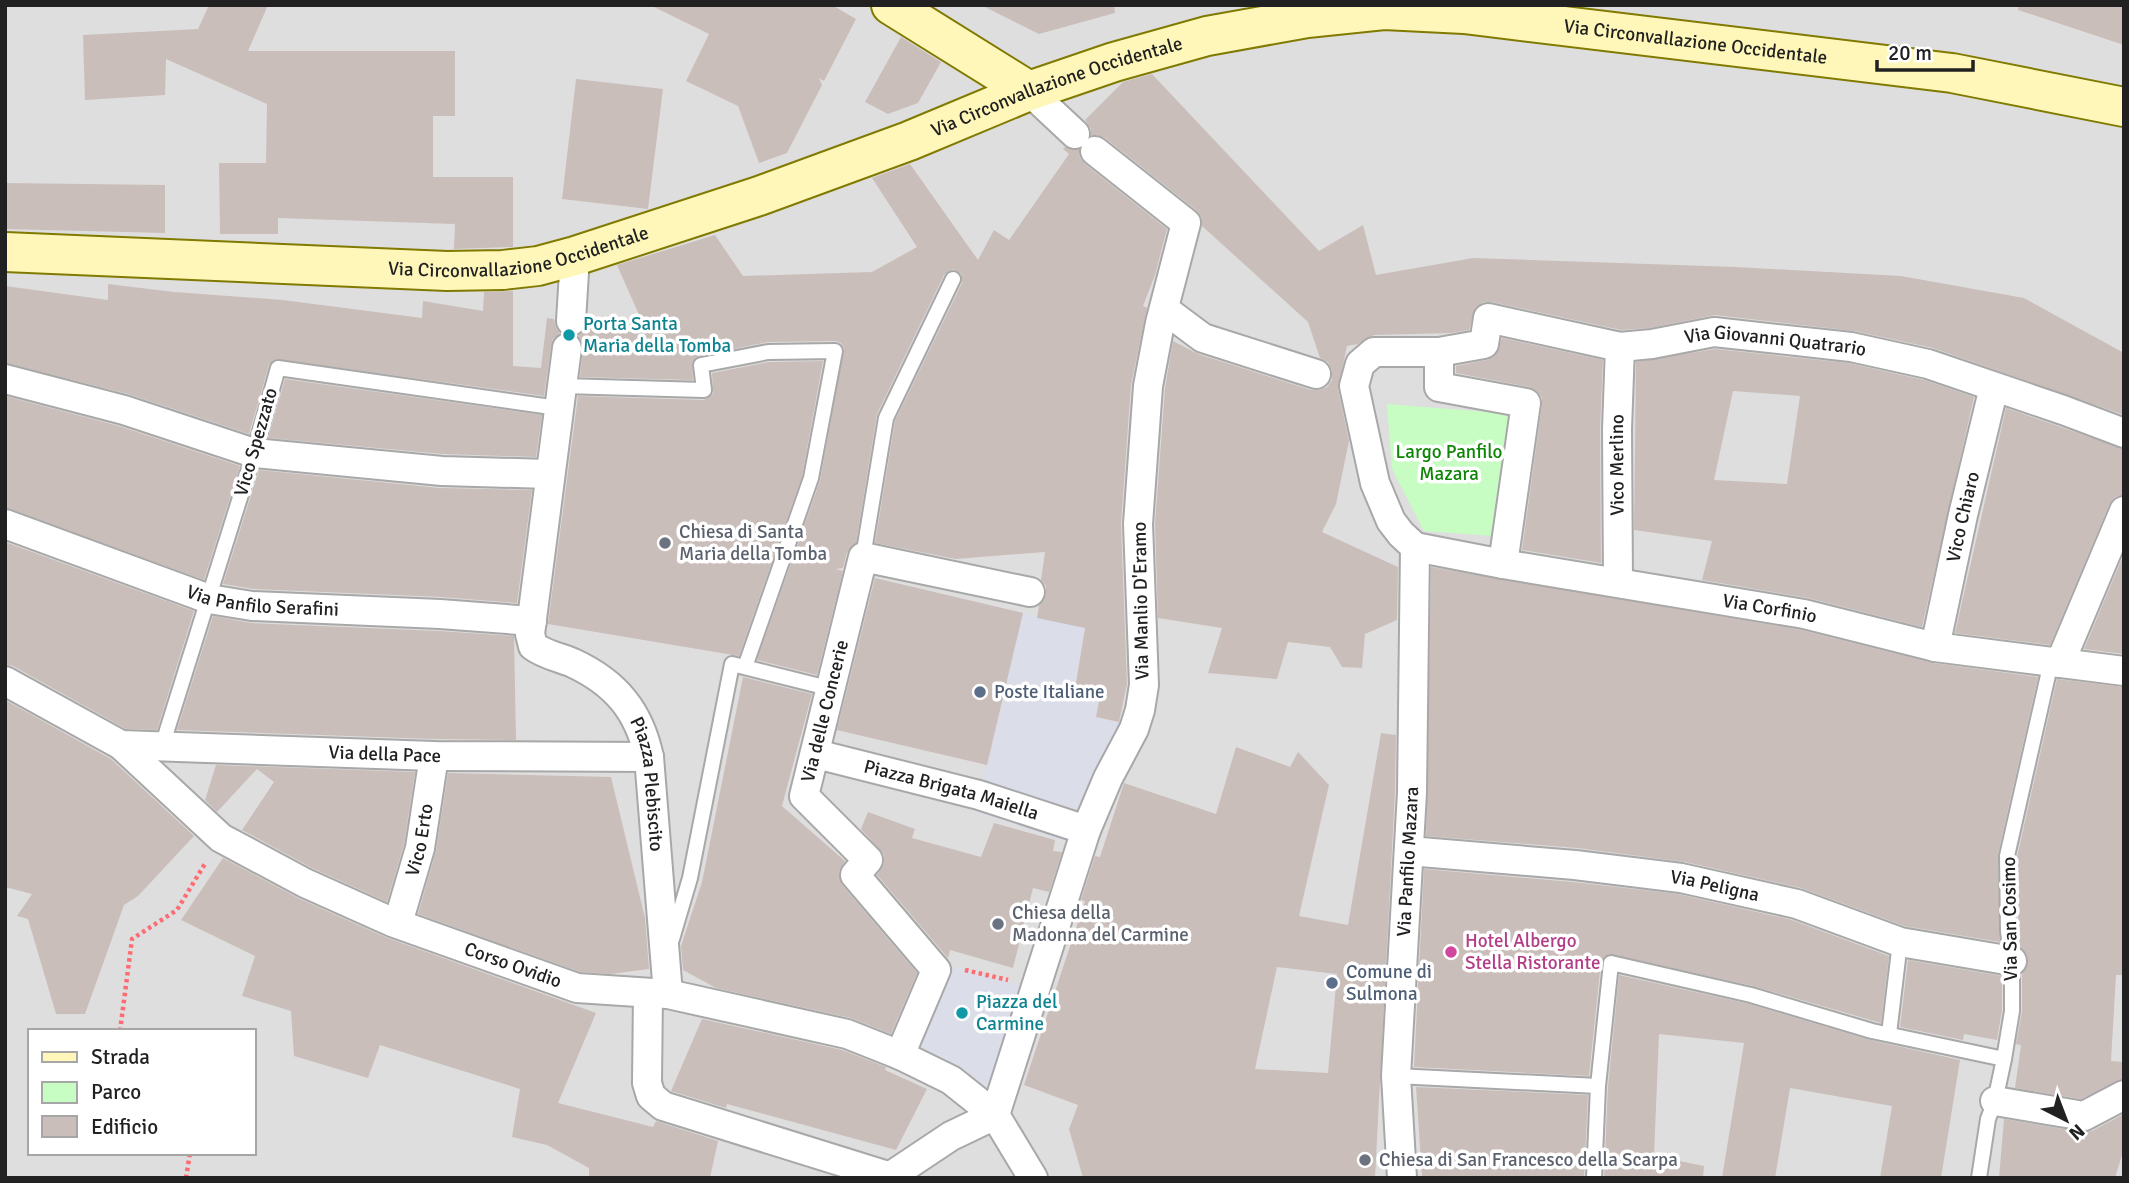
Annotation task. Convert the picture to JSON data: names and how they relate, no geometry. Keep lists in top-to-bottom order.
{
  "streets": {
    "main road": ["Via Circonvallazione Occidentale"],
    "street": [
      "Via Giovanni Quatrario",
      "Vico Merlino",
      "Vico Chiaro",
      "Via Panfilo Serafini",
      "Via Manlio D'Eramo",
      "Via Corfinio",
      "Via delle Concerie",
      "Via della Pace",
      "Piazza Plebiscito",
      "Piazza Brigata Maiella",
      "Vico Erto",
      "Via Panfilo Mazara",
      "Via Peligna",
      "Corso Ovidio"
    ],
    "lane": ["Vico Spezzato", "Via San Cosimo"]
  },
  "crossings": [
    ["Via Circonvallazione Occidentale", "Via Manlio D'Eramo"],
    ["Via Giovanni Quatrario", "Vico Merlino"],
    ["Via Giovanni Quatrario", "Vico Chiaro"],
    ["Vico Spezzato", "Via Panfilo Serafini"],
    ["Vico Spezzato", "Via della Pace"],
    ["Vico Merlino", "Via Corfinio"],
    ["Vico Chiaro", "Via Corfinio"],
    ["Via Panfilo Serafini", "Piazza Plebiscito"],
    ["Via Manlio D'Eramo", "Piazza Brigata Maiella"],
    ["Via Manlio D'Eramo", "Corso Ovidio"],
    ["Via Corfinio", "Via Panfilo Mazara"],
    ["Via Corfinio", "Via San Cosimo"],
    ["Via delle Concerie", "Piazza Brigata Maiella"],
    ["Via della Pace", "Piazza Plebiscito"],
    ["Via della Pace", "Vico Erto"],
    ["Via della Pace", "Corso Ovidio"],
    ["Piazza Plebiscito", "Corso Ovidio"],
    ["Vico Erto", "Corso Ovidio"],
    ["Via Panfilo Mazara", "Via Peligna"],
    ["Via Peligna", "Via San Cosimo"]
  ],
  "parks": ["Largo Panfilo Mazara"],
  "places": [
    "Porta Santa Maria della Tomba",
    "Chiesa di Santa Maria della Tomba",
    "Poste Italiane",
    "Chiesa della Madonna del Carmine",
    "Hotel Albergo Stella Ristorante",
    "Comune di Sulmona",
    "Piazza del Carmine",
    "Chiesa di San Francesco della Scarpa"
  ],
  "legend": ["Strada", "Parco", "Edificio"],
  "scale_bar": "20 m",
  "north": "bottom right"
}
